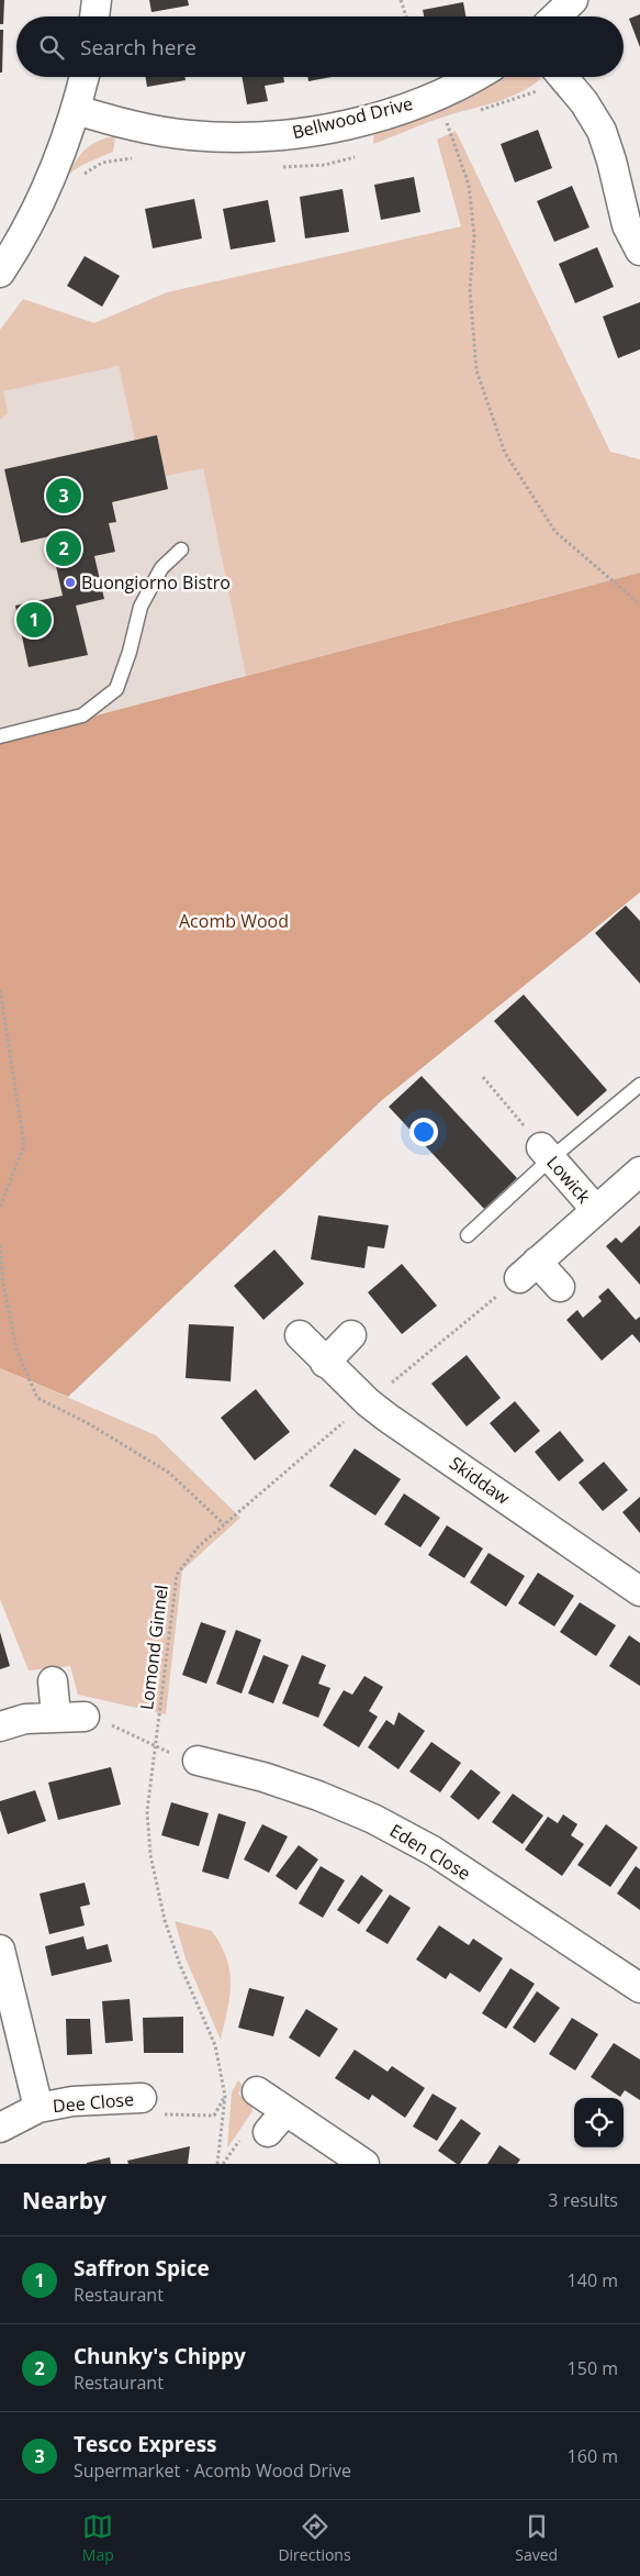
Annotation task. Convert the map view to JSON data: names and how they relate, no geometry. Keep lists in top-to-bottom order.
{
  "streets": {
    "street": [
      "Bellwood Drive",
      "Lowick",
      "Skiddaw",
      "Eden Close",
      "Dee Close"
    ],
    "path": ["Lomond Ginnel"]
  },
  "crossings": [
    ["Lowick", "Lomond Ginnel"],
    ["Skiddaw", "Lomond Ginnel"],
    ["Lomond Ginnel", "Dee Close"]
  ],
  "parks": ["Acomb Wood"],
  "places": ["Buongiorno Bistro"],
  "page": {
    "search": "Search here",
    "pins": ["3", "2", "1"],
    "heading": ["Nearby", "3 results"],
    "list": [
      {
        "mark": "1",
        "name": "Saffron Spice",
        "note": "Restaurant",
        "value": "140 m"
      },
      {
        "mark": "2",
        "name": "Chunky's Chippy",
        "note": "Restaurant",
        "value": "150 m"
      },
      {
        "mark": "3",
        "name": "Tesco Express",
        "note": "Supermarket · Acomb Wood Drive",
        "value": "160 m"
      }
    ],
    "nav": ["Map", "Directions", "Saved"]
  }
}
